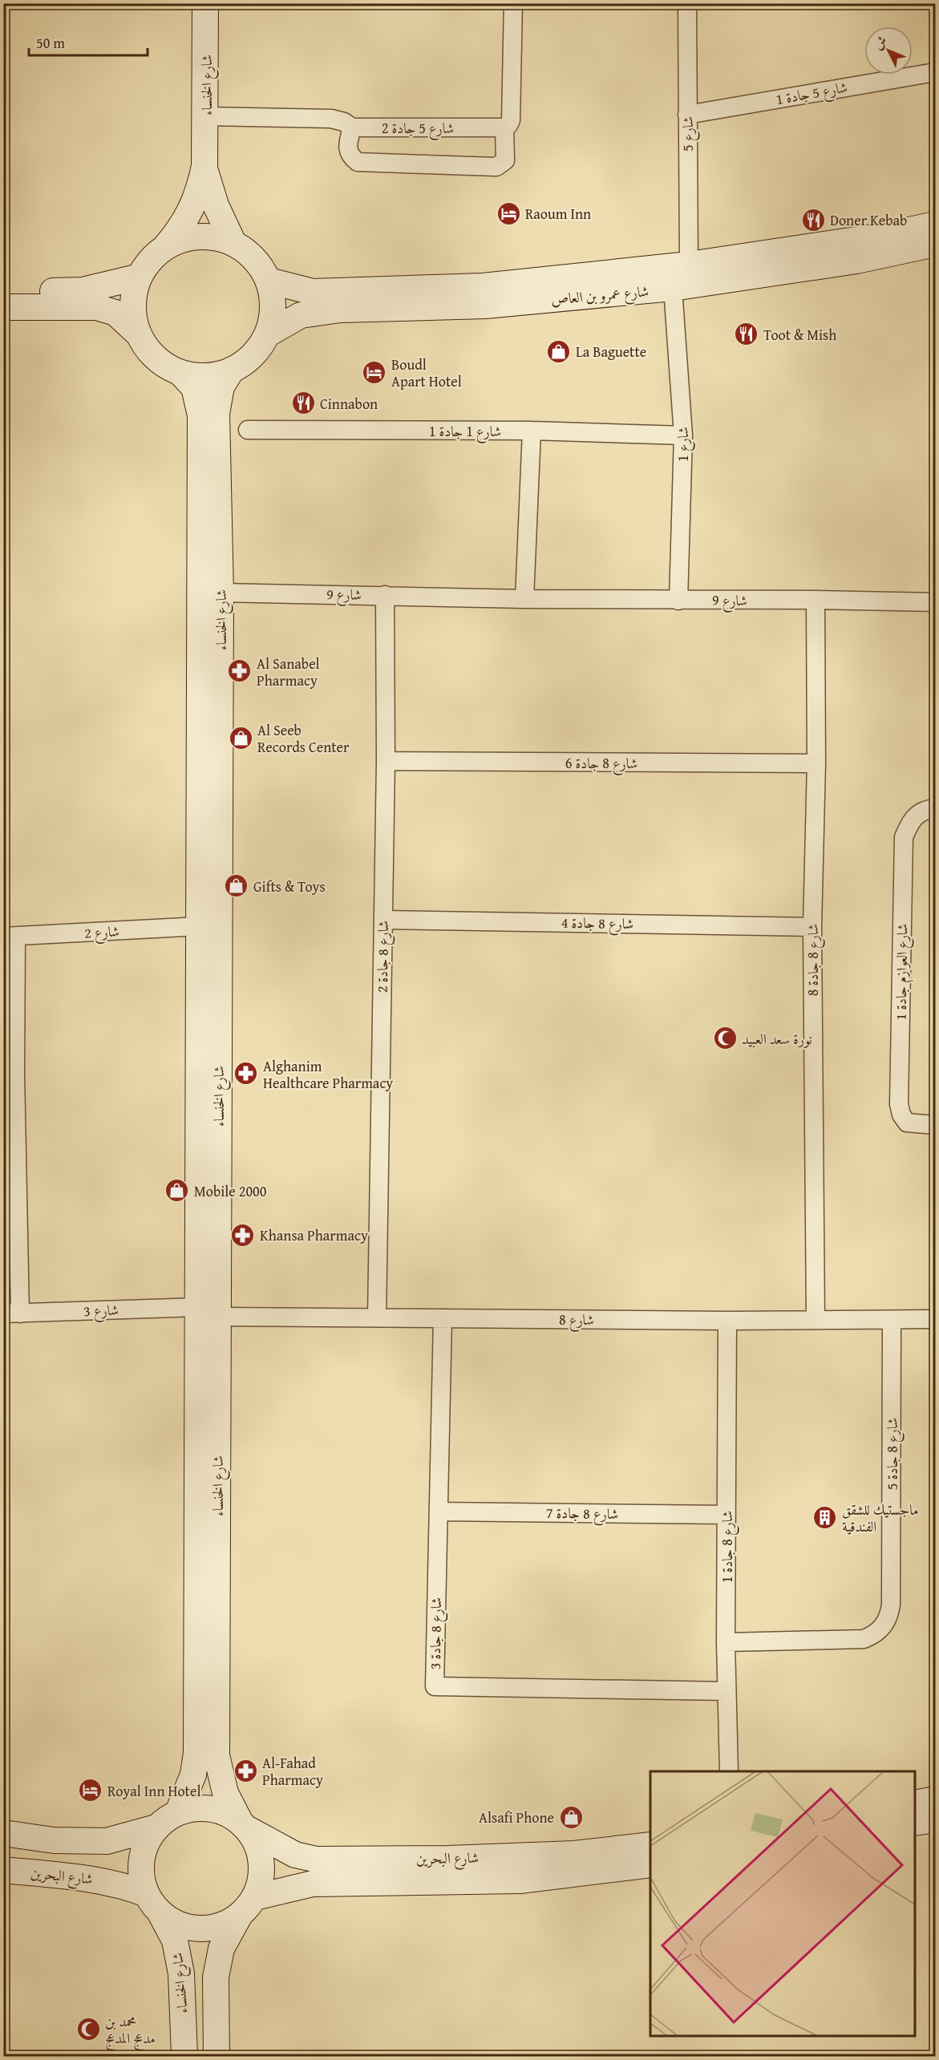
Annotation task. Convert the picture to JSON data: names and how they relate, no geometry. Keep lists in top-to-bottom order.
{
  "streets": {
    "street": [
      "شارع الخنساء",
      "شارع 5 جادة 1",
      "شارع 5 جادة 2",
      "شارع 5",
      "شارع عمرو بن العاص",
      "شارع 1 جادة 1",
      "شارع 1",
      "شارع 9",
      "شارع 8 جادة 6",
      "شارع 8 جادة 4",
      "شارع 2",
      "شارع 8 جادة 2",
      "شارع 8 جادة 8",
      "شارع العوازم جادة 1",
      "شارع 3",
      "شارع 8",
      "شارع 8 جادة 5",
      "شارع 8 جادة 7",
      "شارع 8 جادة 1",
      "شارع 8 جادة 3",
      "شارع البحرين"
    ]
  },
  "crossings": [
    ["شارع الخنساء", "شارع 5 جادة 2"],
    ["شارع الخنساء", "شارع عمرو بن العاص"],
    ["شارع الخنساء", "شارع 9"],
    ["شارع الخنساء", "شارع 2"],
    ["شارع الخنساء", "شارع 3"],
    ["شارع الخنساء", "شارع 8"],
    ["شارع الخنساء", "شارع البحرين"],
    ["شارع 5 جادة 1", "شارع 5"],
    ["شارع 5", "شارع عمرو بن العاص"],
    ["شارع عمرو بن العاص", "شارع 1"],
    ["شارع 1 جادة 1", "شارع 1"],
    ["شارع 1", "شارع 9"],
    ["شارع 9", "شارع 8 جادة 2"],
    ["شارع 9", "شارع 8 جادة 8"],
    ["شارع 8 جادة 6", "شارع 8 جادة 2"],
    ["شارع 8 جادة 6", "شارع 8 جادة 8"],
    ["شارع 8 جادة 4", "شارع 8 جادة 2"],
    ["شارع 8 جادة 4", "شارع 8 جادة 8"],
    ["شارع 8 جادة 2", "شارع 8"],
    ["شارع 8 جادة 8", "شارع 8"],
    ["شارع 3", "شارع 8"],
    ["شارع 8", "شارع 8 جادة 5"],
    ["شارع 8", "شارع 8 جادة 1"],
    ["شارع 8", "شارع 8 جادة 3"],
    ["شارع 8 جادة 5", "شارع 8 جادة 1"],
    ["شارع 8 جادة 7", "شارع 8 جادة 1"],
    ["شارع 8 جادة 7", "شارع 8 جادة 3"],
    ["شارع 8 جادة 1", "شارع 8 جادة 3"]
  ],
  "places": {
    "hotel": ["Raoum Inn", "Boudl Apart Hotel", "Royal Inn Hotel"],
    "restaurant": ["Doner Kebab", "Toot & Mish", "Cinnabon"],
    "shop": [
      "La Baguette",
      "Al Seeb Records Center",
      "Gifts & Toys",
      "Mobile 2000",
      "Alsafi Phone"
    ],
    "pharmacy": [
      "Al Sanabel Pharmacy",
      "Alghanim Healthcare Pharmacy",
      "Khansa Pharmacy",
      "Al-Fahad Pharmacy"
    ],
    "mosque": ["نورة سعد العبيد", "محمد بن مدعج المدعج"],
    "building": ["ماجستيك للشقق الفندقية"]
  },
  "scale_bar": "50 m",
  "north": "top left"
}
